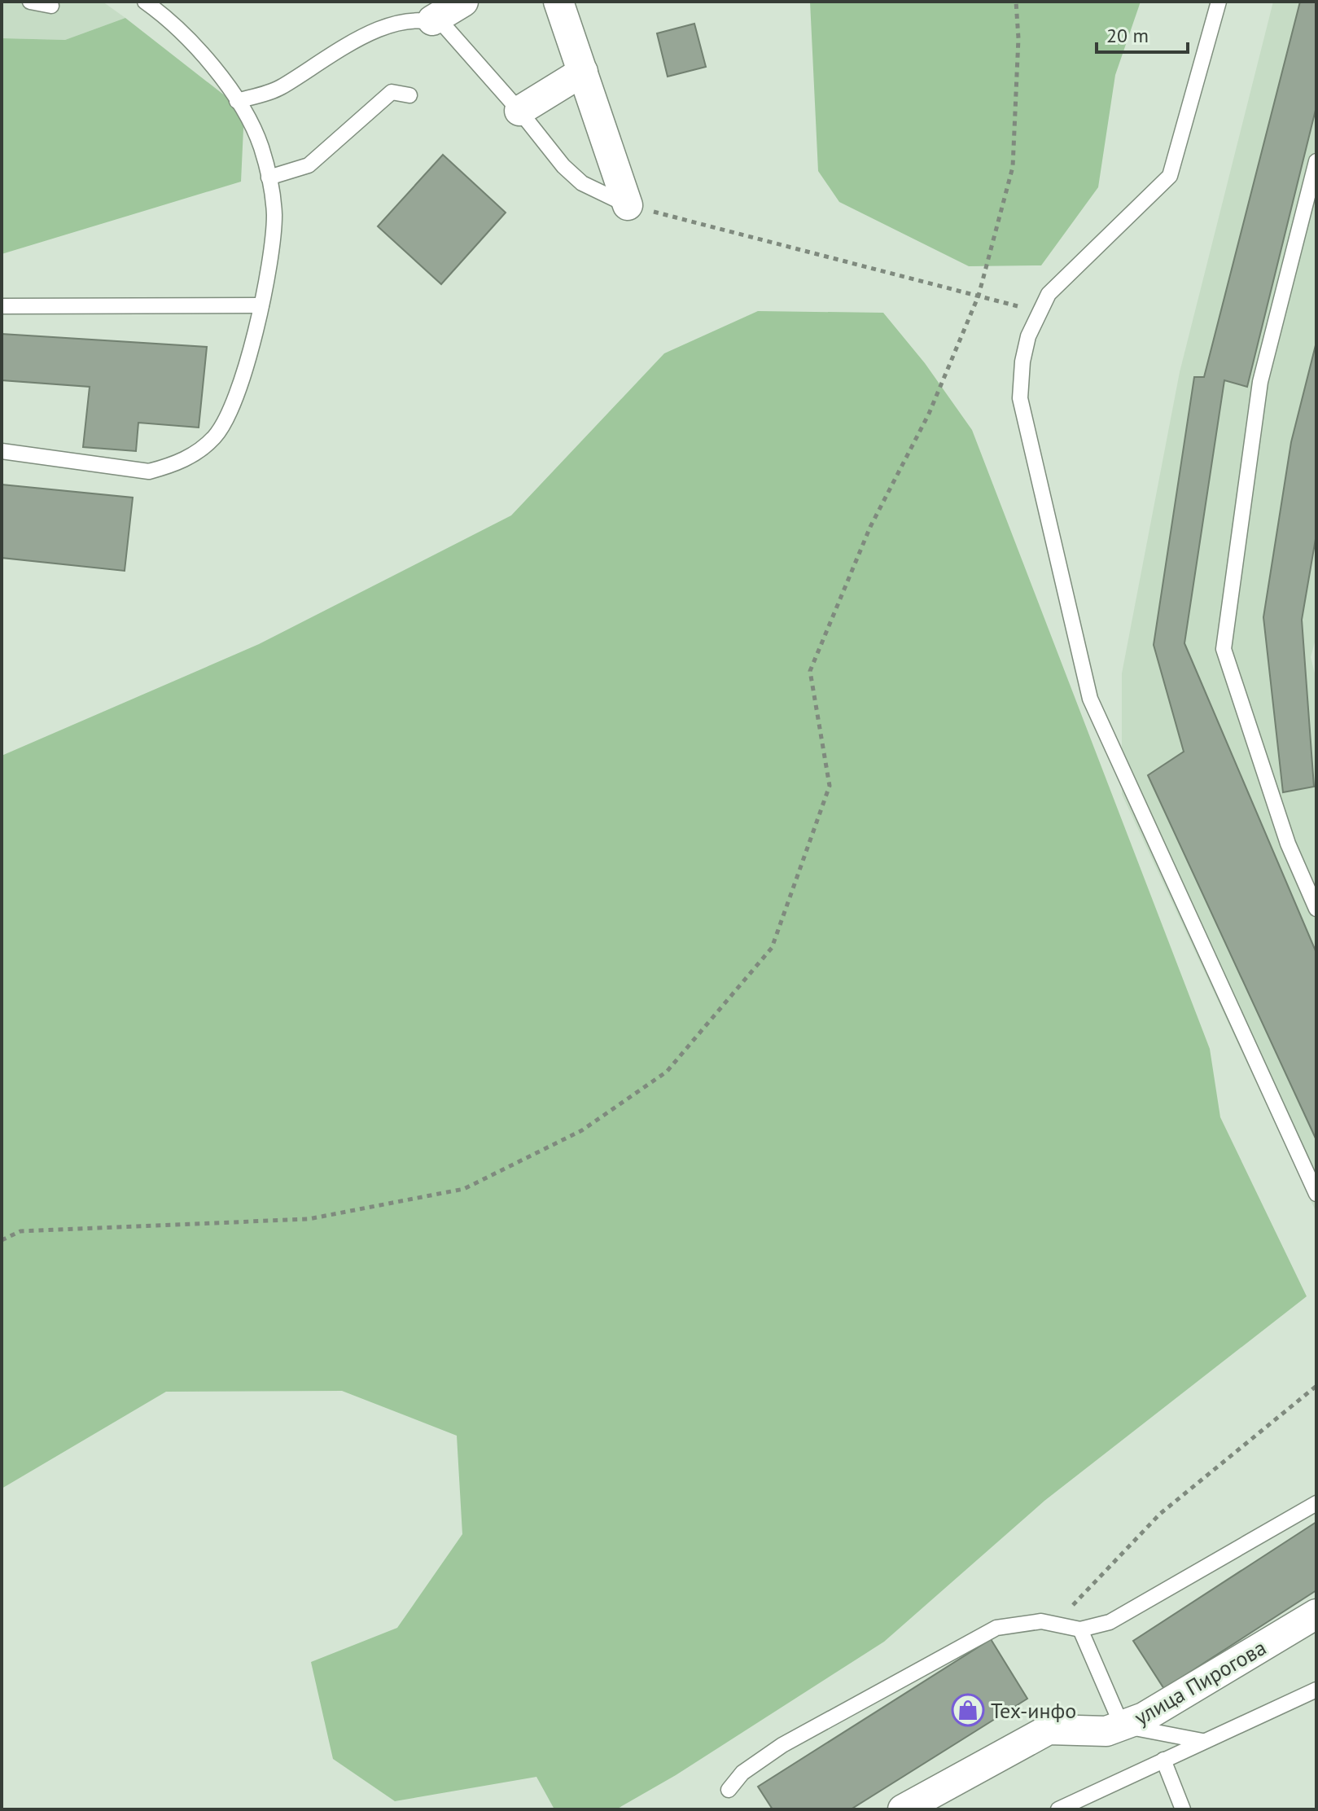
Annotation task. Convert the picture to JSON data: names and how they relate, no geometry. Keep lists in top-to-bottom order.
{
  "streets": {
    "street": ["улица Пирогова"]
  },
  "places": {
    "shop": ["Тех-инфо"]
  },
  "scale_bar": "20 m"
}
